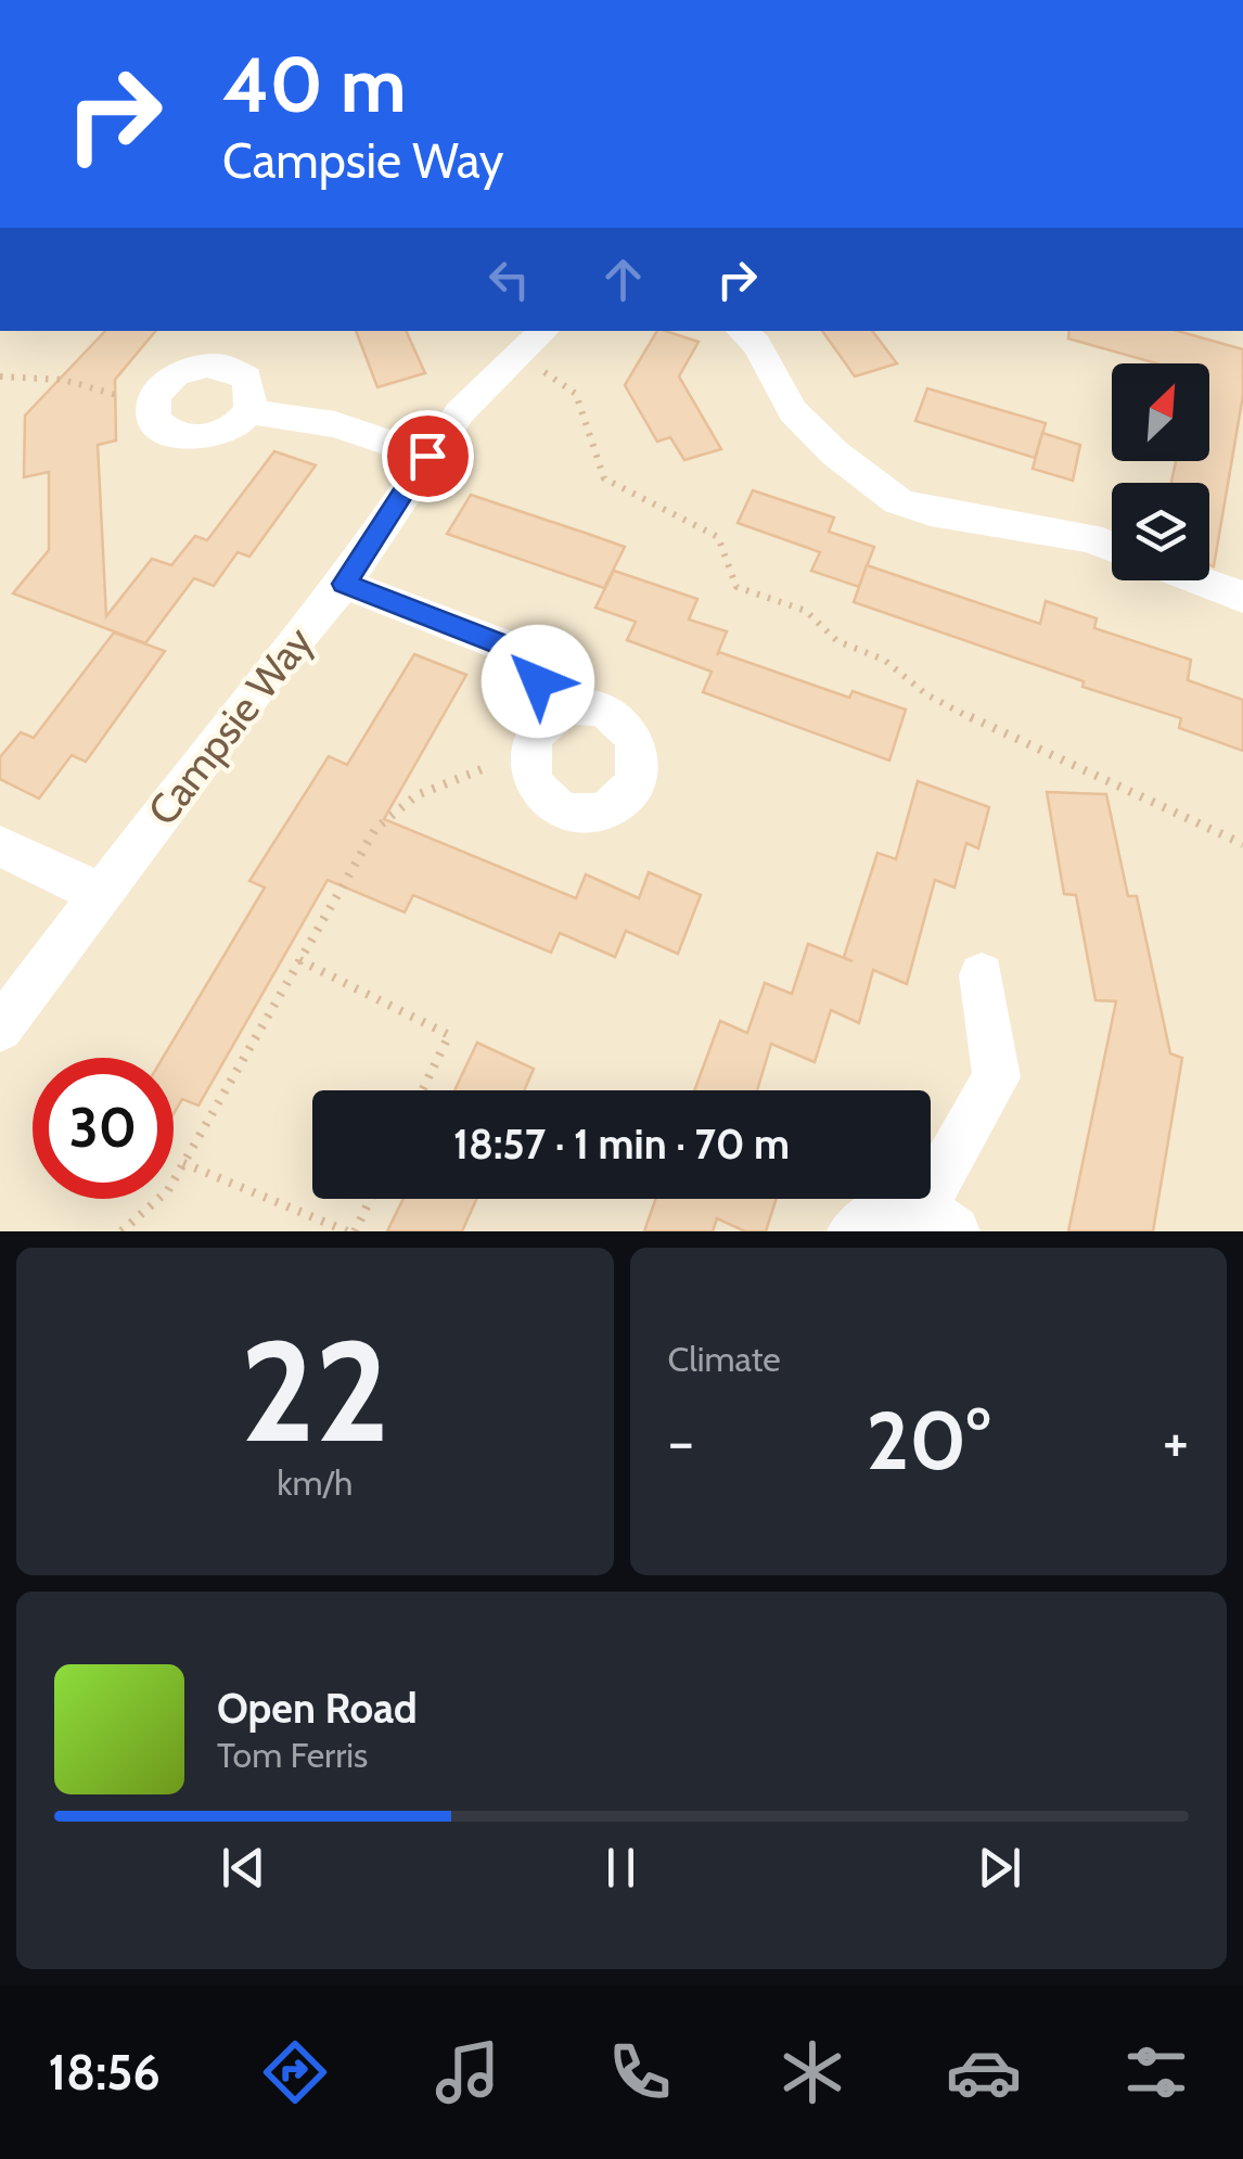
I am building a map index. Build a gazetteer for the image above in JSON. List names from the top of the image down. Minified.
{"streets":{"street":["Campsie Way"]},"north":"top right","page":{"turn":["40 m","Campsie Way"],"limit":"30","trip":"18:57 · 1 min · 70 m","tile":[["22","km/h"],"Climate"],"heat":["−","20°","+"],"song":["Open Road","Tom Ferris"],"tabs":"18:56"}}
